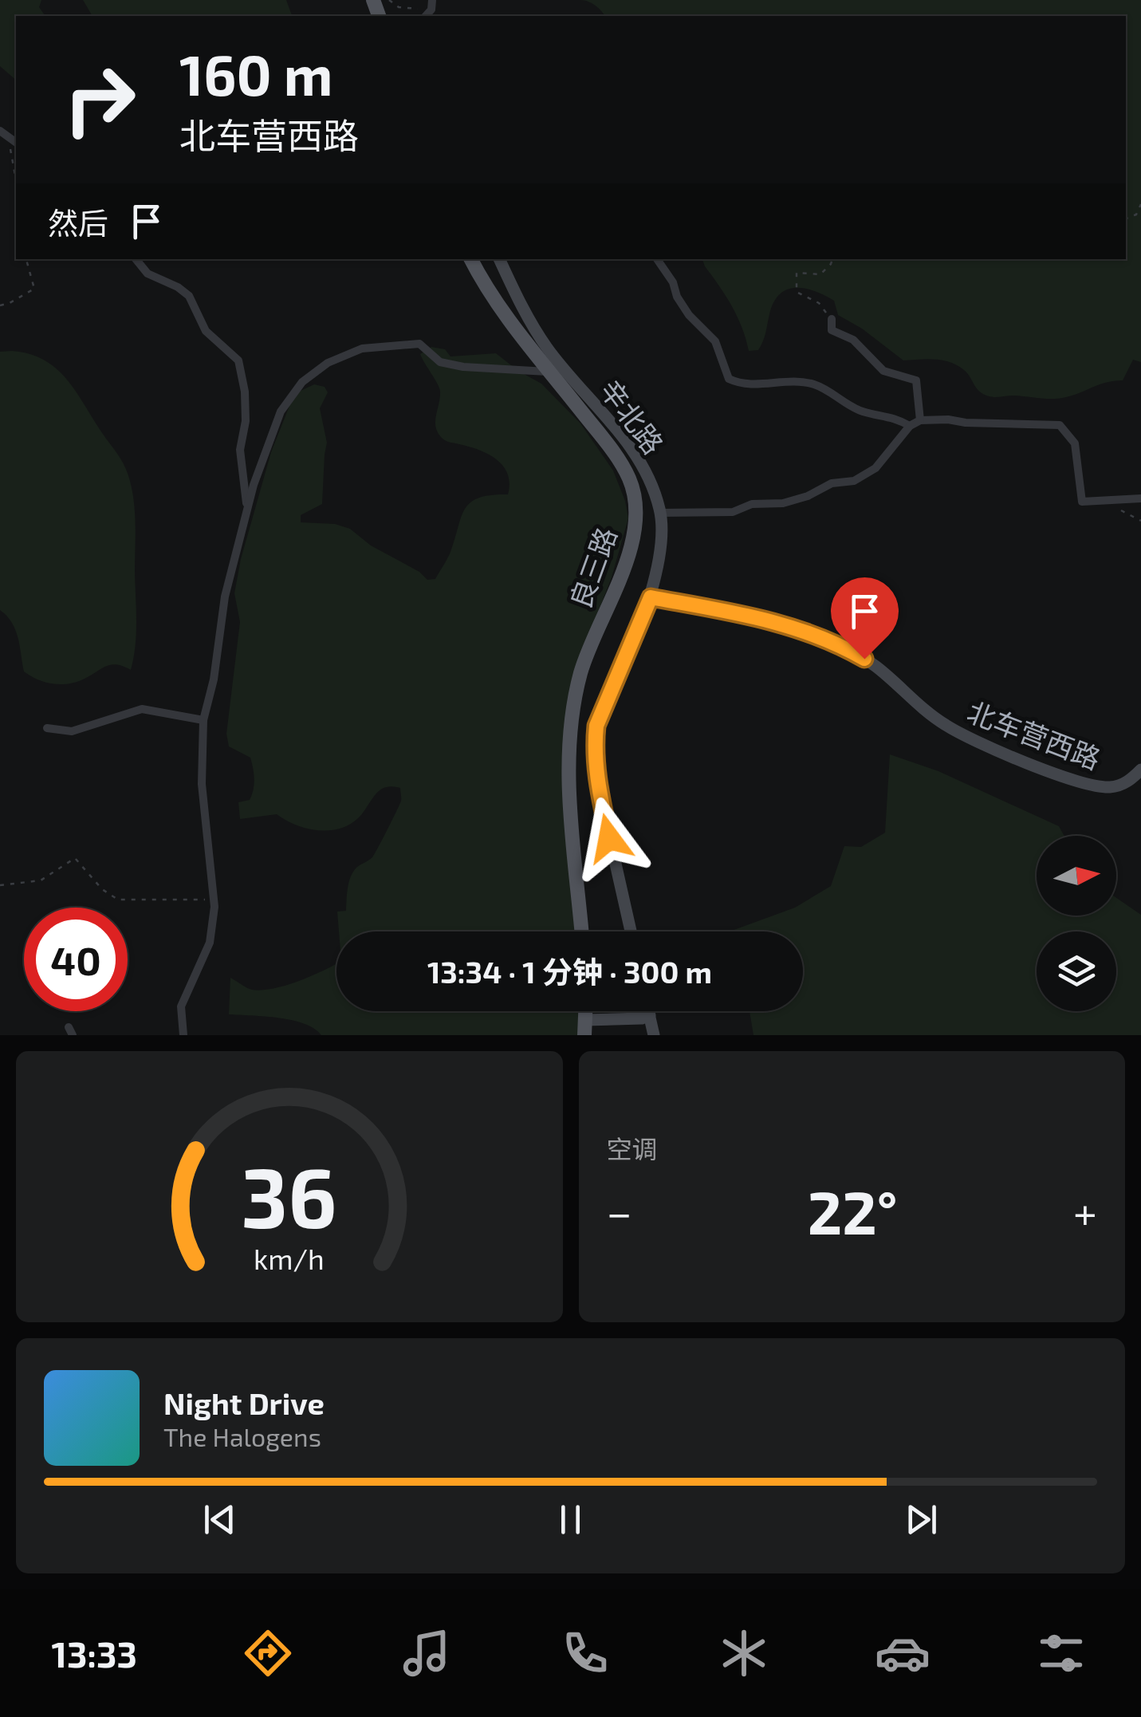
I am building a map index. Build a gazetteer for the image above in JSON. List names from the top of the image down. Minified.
{"streets":{"main road":["良三路"],"street":["辛北路","北车营西路"]},"crossings":[["辛北路","北车营西路"]],"north":"right","page":{"turn":["160 m","北车营西路"],"then":"然后","limit":"40","trip":"13:34 · 1 分钟 · 300 m","tile":"空调","heat":["−","22°","+"],"song":["Night Drive","The Halogens"],"tabs":"13:33","gauge":["36","km/h"]}}
